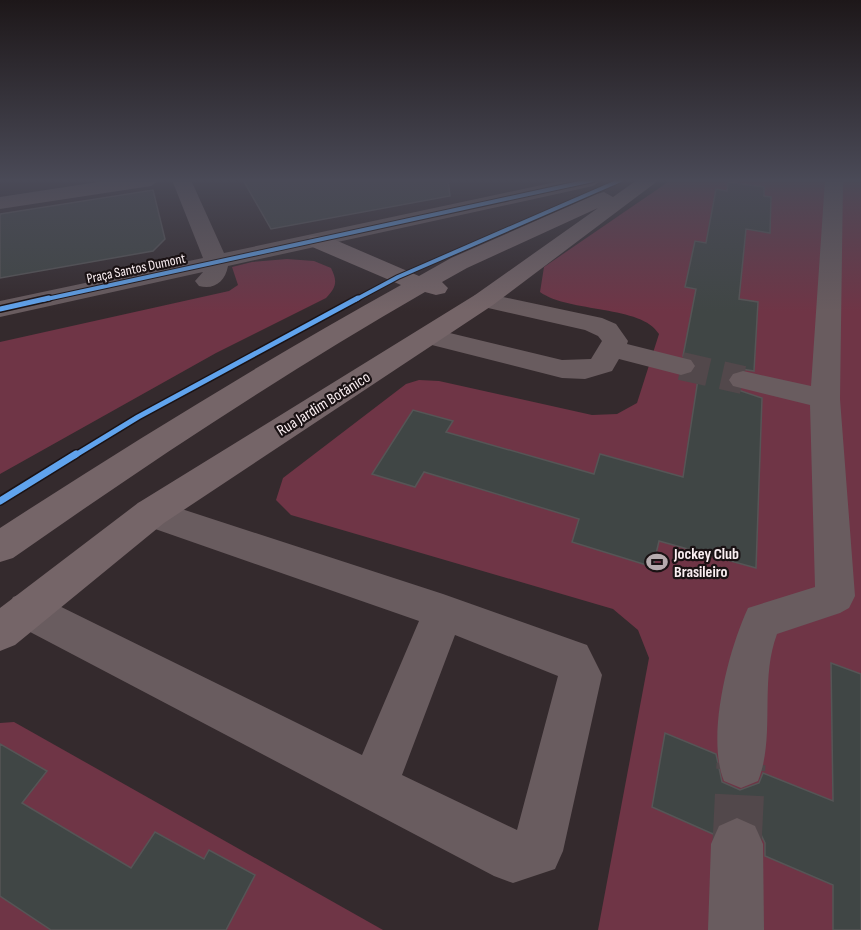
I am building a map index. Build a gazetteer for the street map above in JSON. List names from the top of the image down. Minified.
{"streets":{"main road":["Rua Jardim Botânico"],"street":["Praça Santos Dumont"]},"places":{"sports":["Jockey Club Brasileiro"]}}
